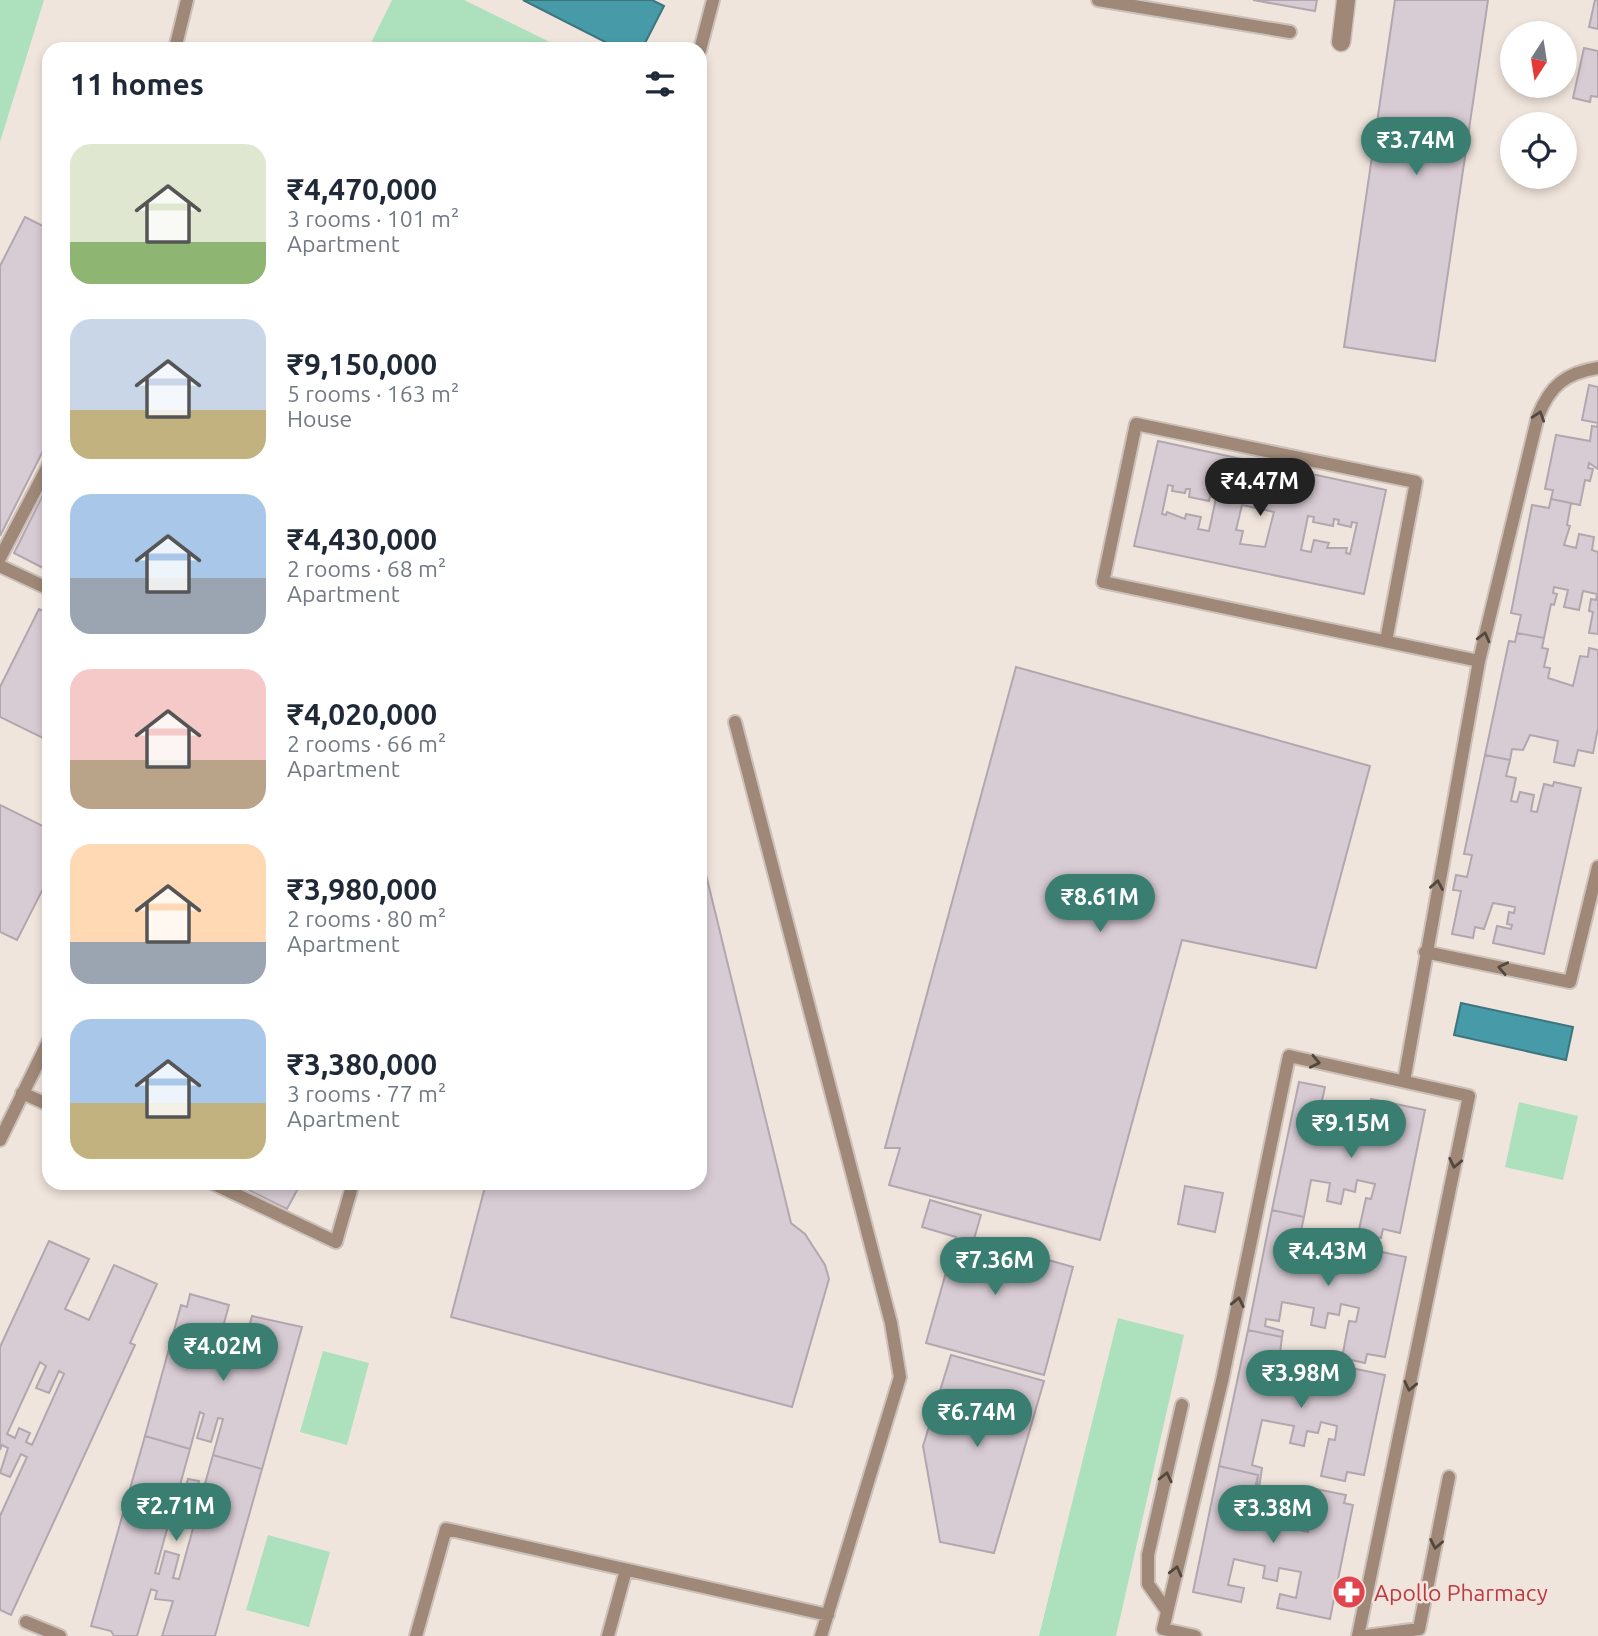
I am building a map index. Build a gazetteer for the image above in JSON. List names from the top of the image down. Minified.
{"places":{"pharmacy":["Apollo Pharmacy"]},"north":"bottom","page":{"heading":"11 homes","price":["₹3.74M","₹4.47M","₹8.61M","₹9.15M","₹4.43M","₹7.36M","₹4.02M","₹3.98M","₹6.74M","₹2.71M","₹3.38M"],"list":[{"name":"₹4,470,000","note":"3 rooms · 101 m² · Apartment"},{"name":"₹9,150,000","note":"5 rooms · 163 m² · House"},{"name":"₹4,430,000","note":"2 rooms · 68 m² · Apartment"},{"name":"₹4,020,000","note":"2 rooms · 66 m² · Apartment"},{"name":"₹3,980,000","note":"2 rooms · 80 m² · Apartment"},{"name":"₹3,380,000","note":"3 rooms · 77 m² · Apartment"}]}}
